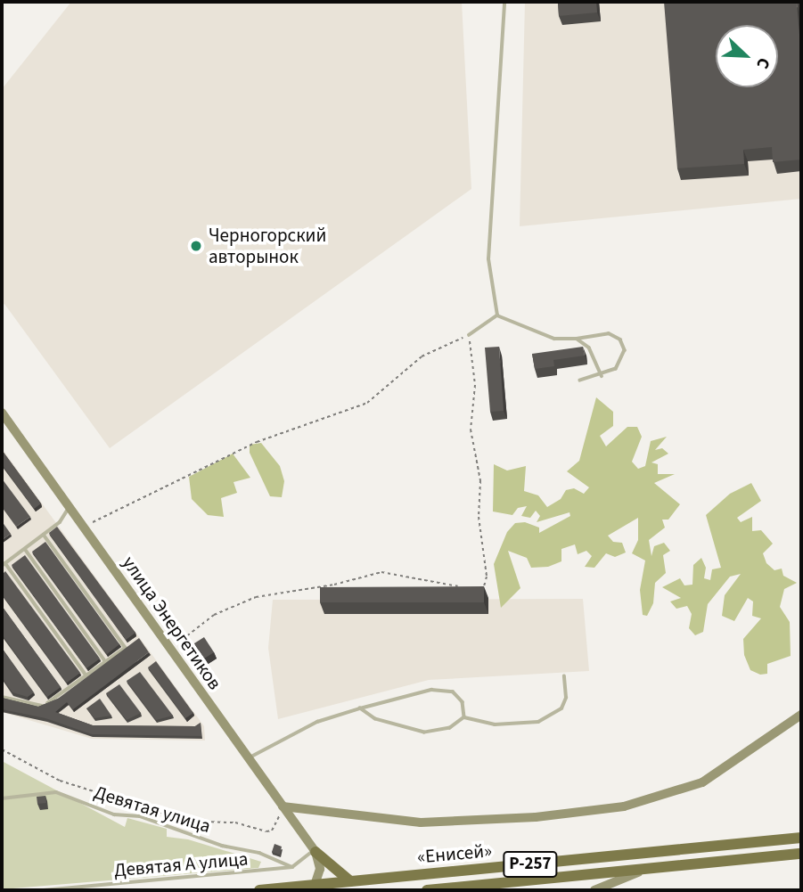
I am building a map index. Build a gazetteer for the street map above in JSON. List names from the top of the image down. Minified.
{"streets":{"highway":["«Енисей»","Р-257"],"main road":["улица Энергетиков"],"lane":["Девятая улица","Девятая А улица"]},"crossings":[["Девятая улица","Девятая А улица"]],"places":["Черногорский авторынок"],"north":"bottom right"}
